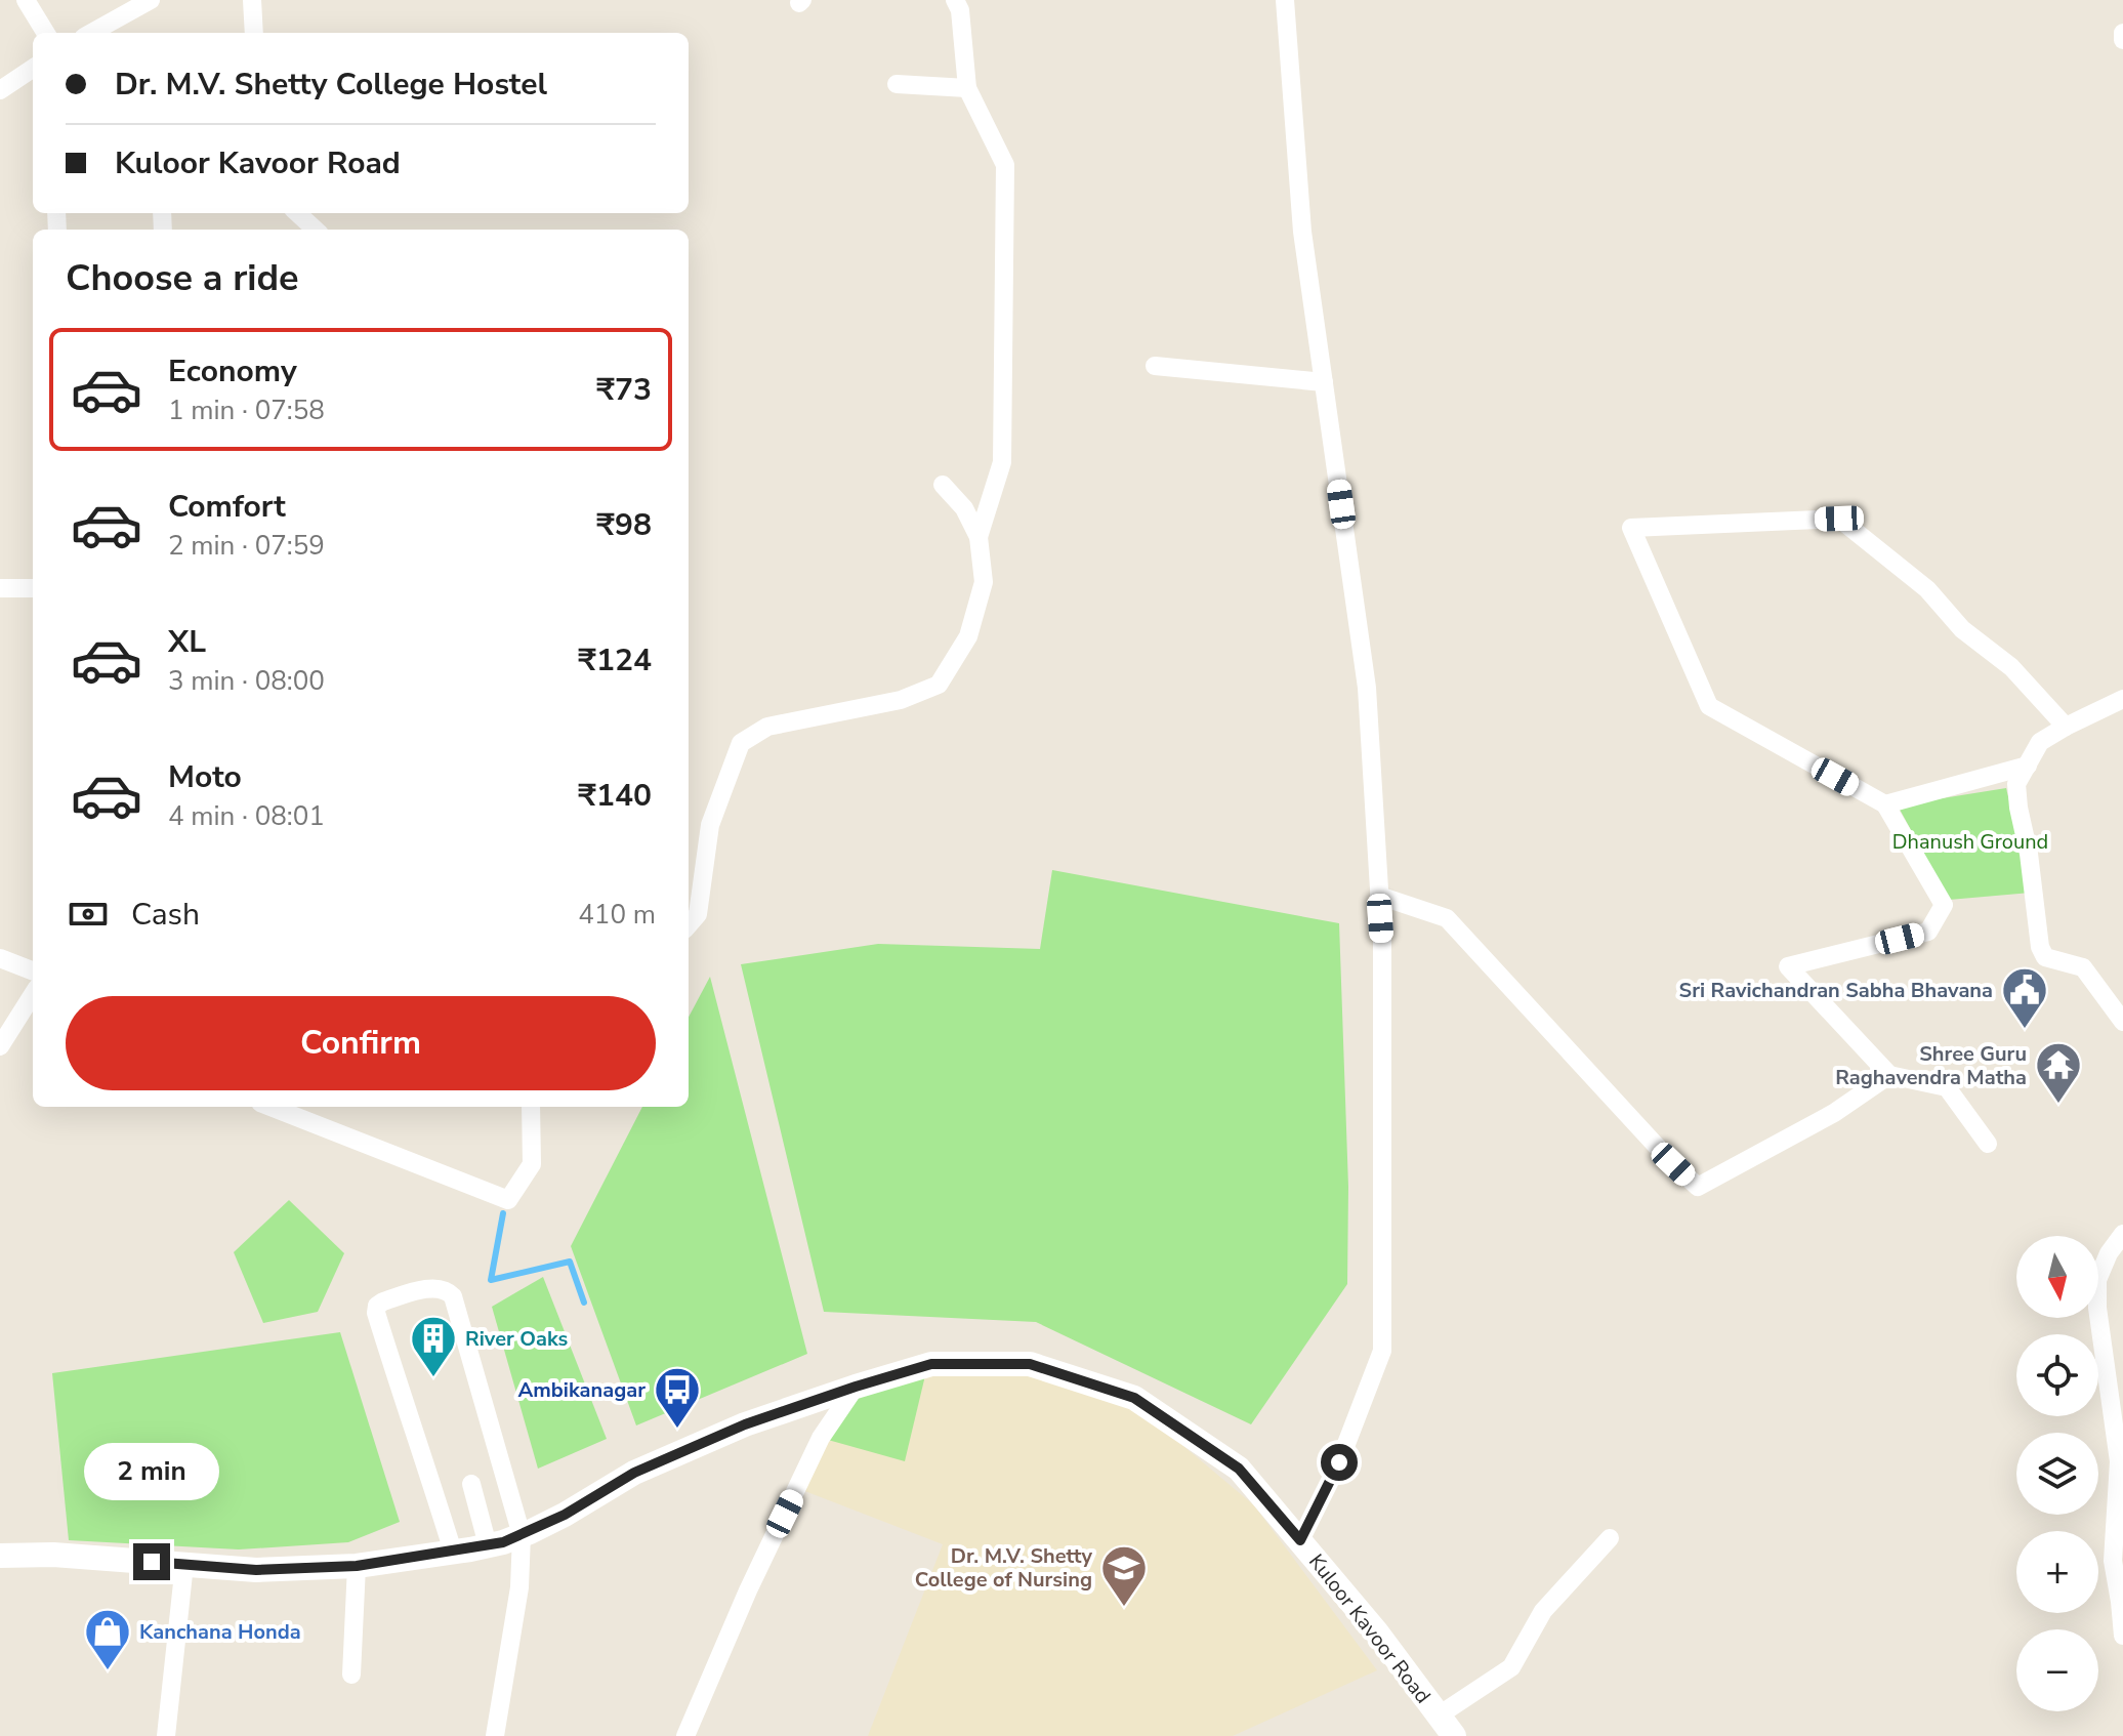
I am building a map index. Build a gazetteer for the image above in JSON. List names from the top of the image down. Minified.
{"streets":{"main road":["Kuloor Kavoor Road"]},"parks":["Dhanush Ground"],"places":{"public building":["Sri Ravichandran Sabha Bhavana"],"temple":["Shree Guru Raghavendra Matha"],"building":["River Oaks"],"bus stop":["Ambikanagar"],"school or university":["Dr. M.V. Shetty College of Nursing"],"shop":["Kanchana Honda"]},"north":"bottom","page":{"banner":["Dr. M.V. Shetty College Hostel","Kuloor Kavoor Road"],"heading":"Choose a ride","list":[{"name":"Economy","note":"1 min · 07:58","value":"₹73"},{"name":"Comfort","note":"2 min · 07:59","value":"₹98"},{"name":"XL","note":"3 min · 08:00","value":"₹124"},{"name":"Moto","note":"4 min · 08:01","value":"₹140"}],"pay":["Cash","410 m"],"buttons":"Confirm","map_buttons":["+","−"],"bubble":"2 min"}}
